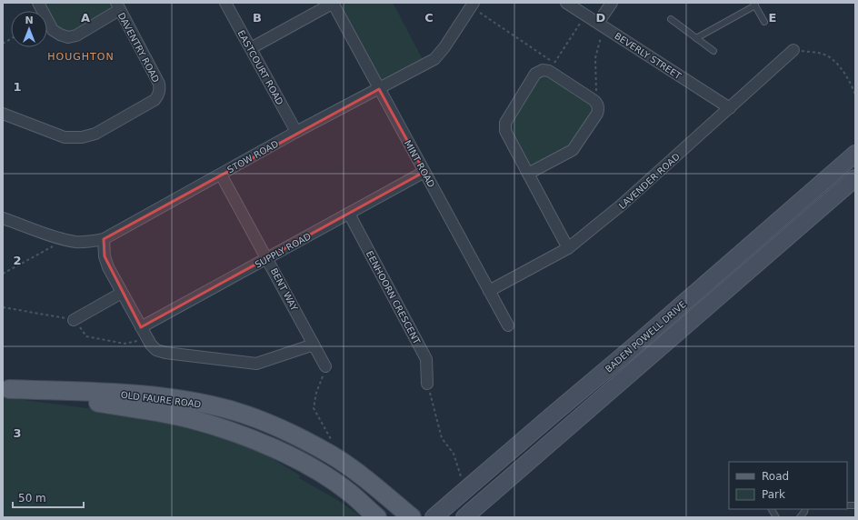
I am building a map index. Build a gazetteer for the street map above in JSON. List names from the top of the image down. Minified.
{"streets":{"main road":["BADEN POWELL DRIVE","OLD FAURE ROAD"],"street":["DAVENTRY ROAD","BEVERLY STREET","EASTCOURT ROAD","STOW ROAD","MINT ROAD","LAVENDER ROAD","SUPPLY ROAD","BENT WAY","EENHOORN CRESCENT"]},"crossings":[["BEVERLY STREET","LAVENDER ROAD"],["EASTCOURT ROAD","STOW ROAD"],["STOW ROAD","MINT ROAD"],["STOW ROAD","BENT WAY"],["MINT ROAD","LAVENDER ROAD"],["MINT ROAD","SUPPLY ROAD"],["SUPPLY ROAD","BENT WAY"],["SUPPLY ROAD","EENHOORN CRESCENT"]],"districts":["HOUGHTON"],"legend":["Road","Park"],"scale_bar":"50 m","north":"top","grid":{"columns":["A","B","C","D","E"],"rows":["1","2","3"]}}
